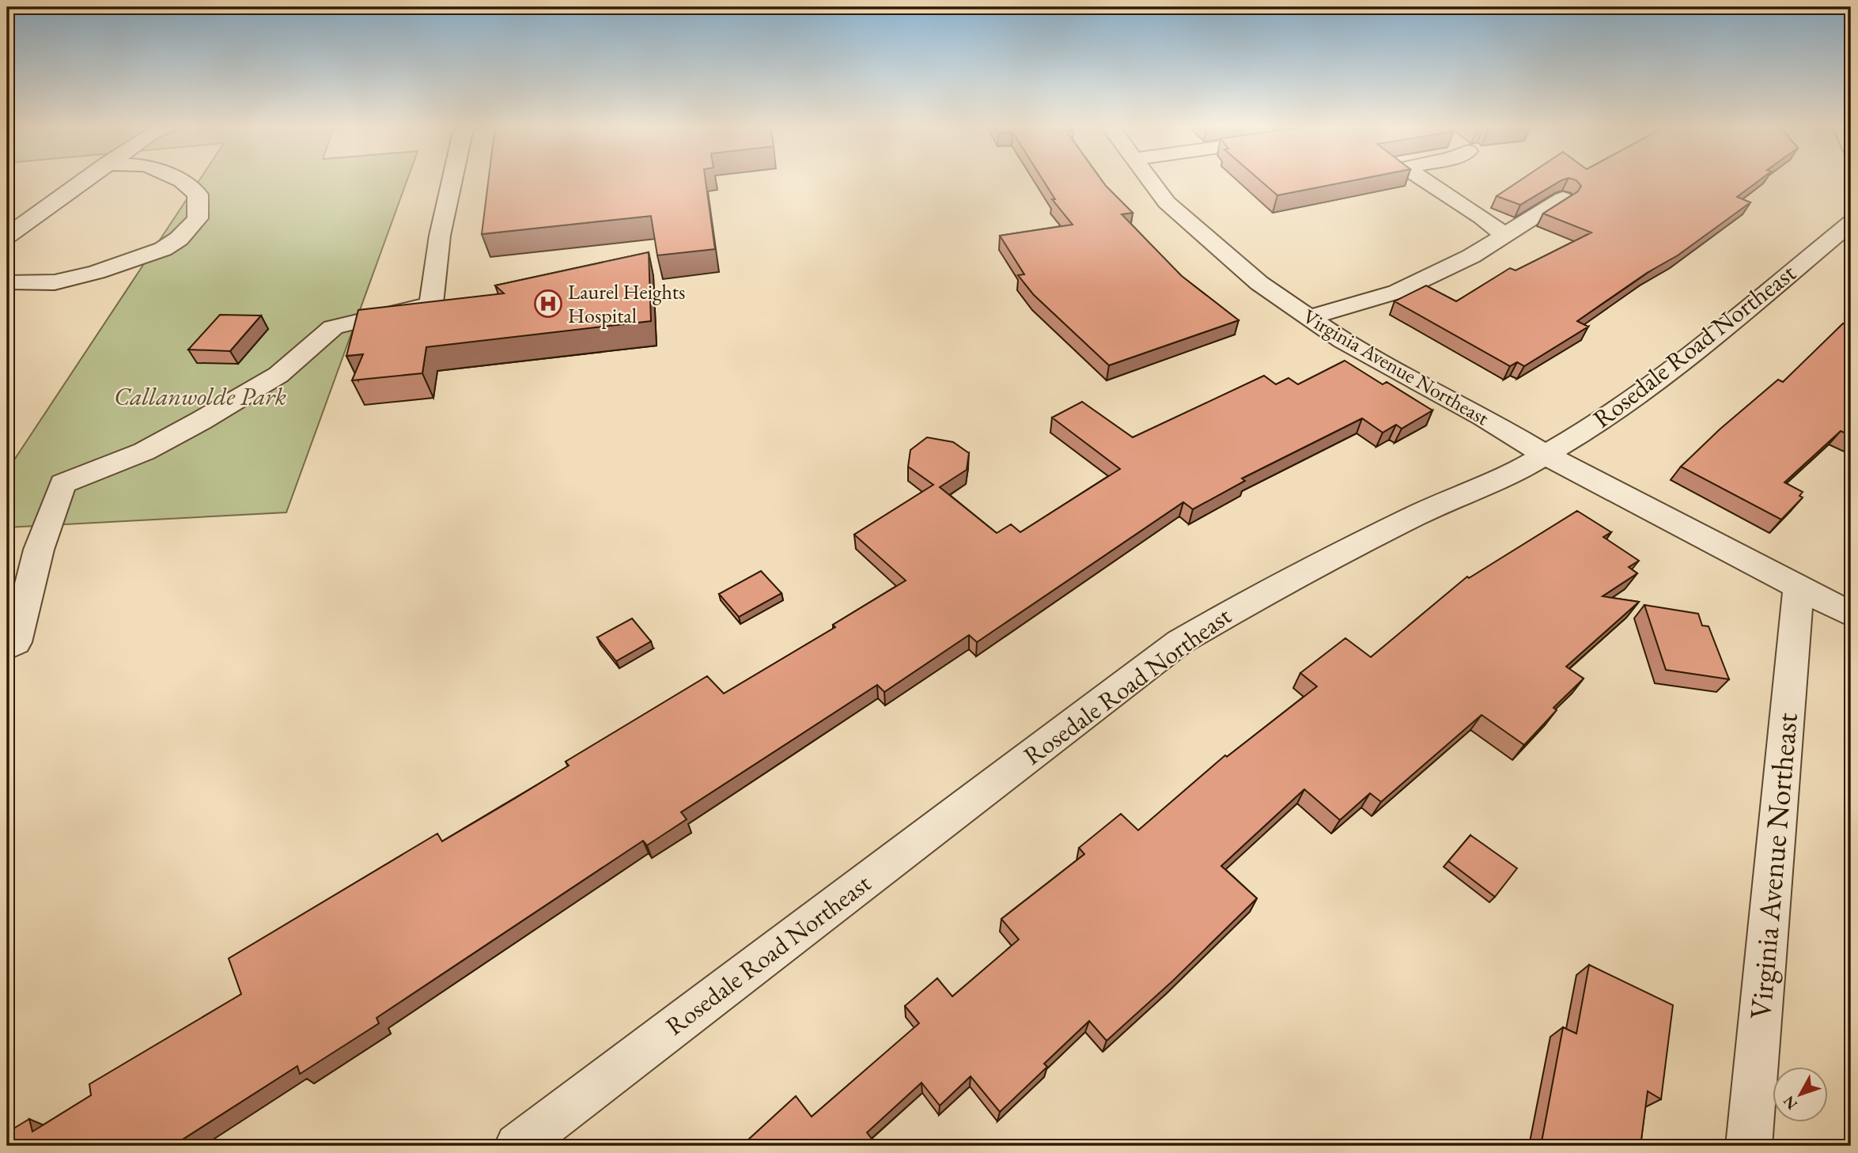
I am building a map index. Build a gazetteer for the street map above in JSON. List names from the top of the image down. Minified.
{"streets":{"street":["Rosedale Road Northeast","Virginia Avenue Northeast"]},"crossings":[["Rosedale Road Northeast","Virginia Avenue Northeast"]],"parks":["Callanwolde Park"],"places":{"hospital":["Laurel Heights Hospital"]},"north":"bottom left"}
